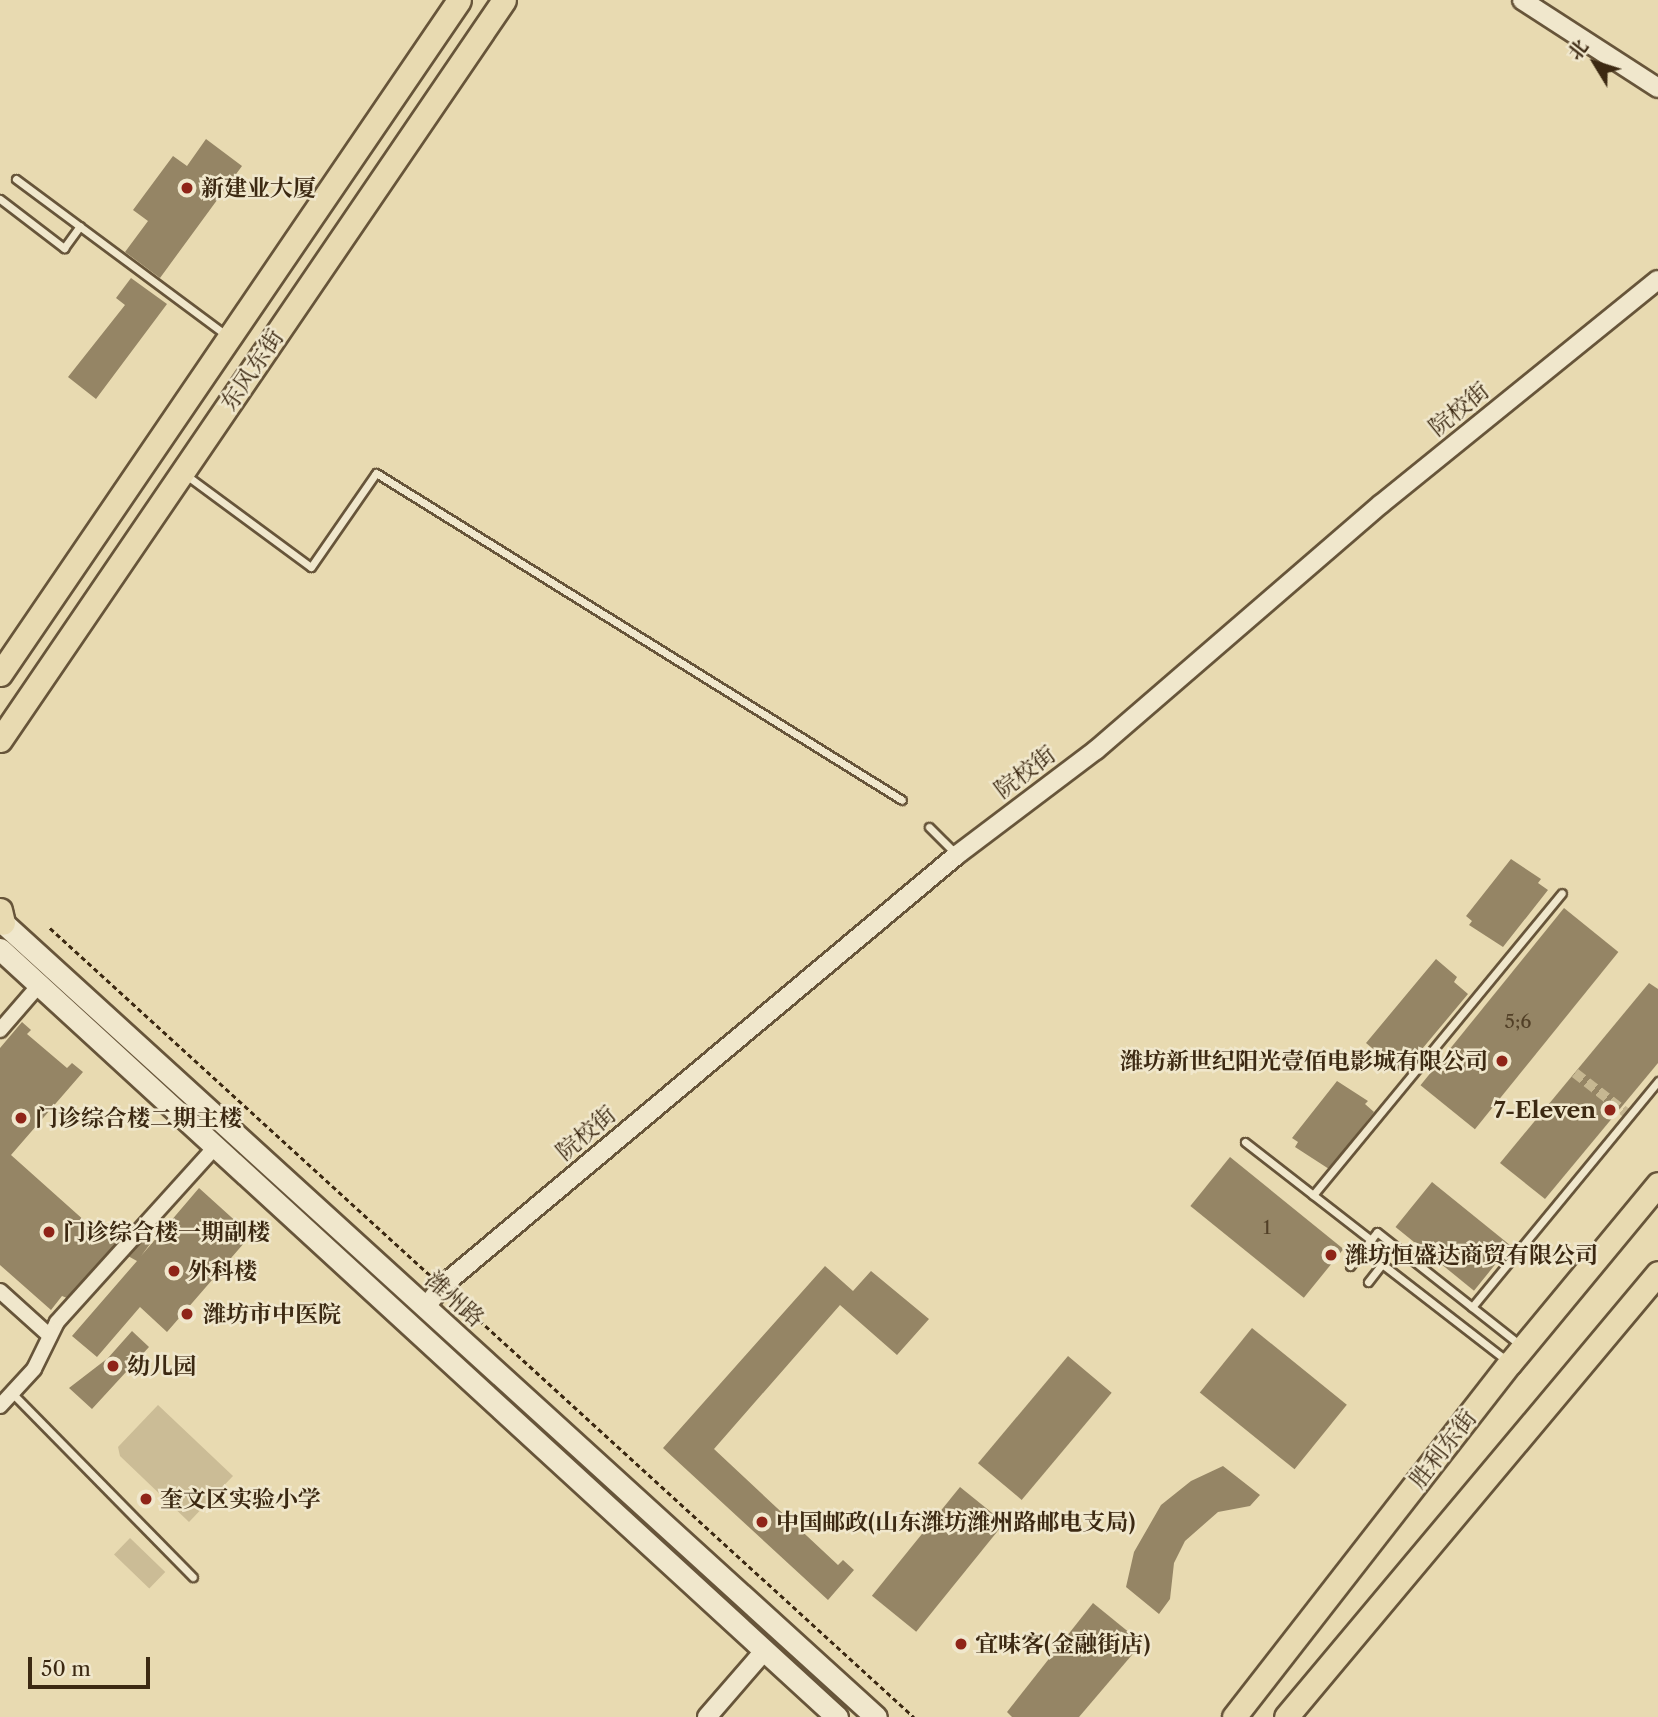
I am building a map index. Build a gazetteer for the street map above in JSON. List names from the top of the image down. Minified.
{"streets":{"main road":["东风东街","潍州路","胜利东街"],"street":["院校街"]},"crossings":[["院校街","潍州路"]],"places":["新建业大厦","潍坊新世纪阳光壹佰电影城有限公司","7-Eleven","门诊综合楼二期主楼","门诊综合楼一期副楼","潍坊恒盛达商贸有限公司","外科楼","潍坊市中医院","幼儿园","奎文区实验小学","中国邮政(山东潍坊潍州路邮电支局)","宜味客(金融街店)"],"house_numbers":["5;6","1"],"scale_bar":"50 m","north":"top left"}
